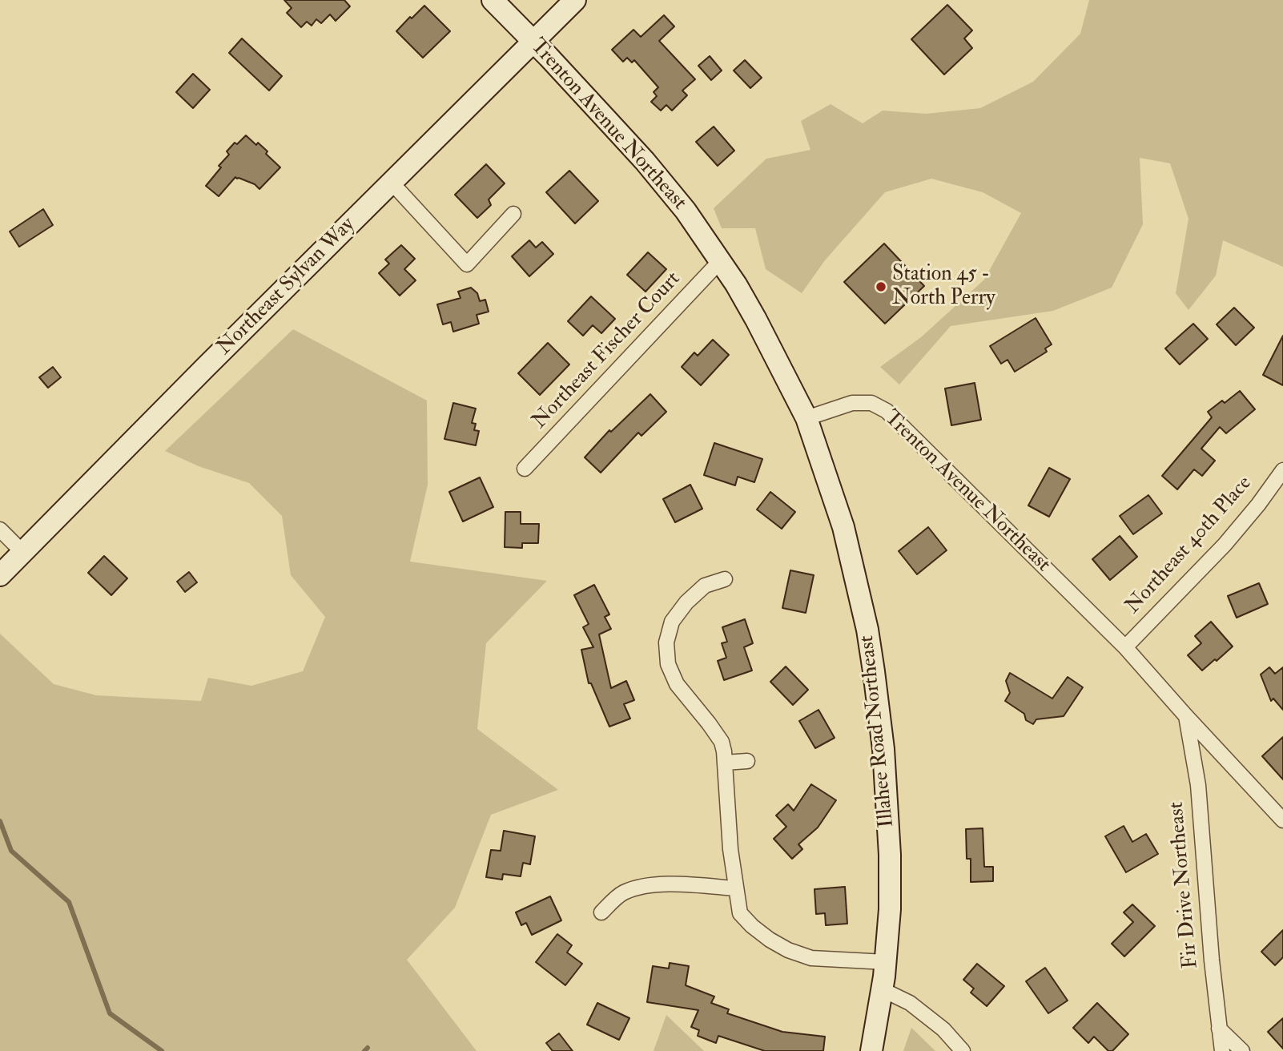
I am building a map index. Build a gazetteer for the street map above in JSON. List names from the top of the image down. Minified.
{"streets":{"main road":["Trenton Avenue Northeast","Northeast Sylvan Way","Illahee Road Northeast"],"street":["Northeast Fischer Court","Northeast 40th Place","Fir Drive Northeast"]},"crossings":[["Trenton Avenue Northeast","Northeast Sylvan Way"],["Trenton Avenue Northeast","Northeast Fischer Court"],["Trenton Avenue Northeast","Northeast 40th Place"],["Trenton Avenue Northeast","Illahee Road Northeast"],["Trenton Avenue Northeast","Fir Drive Northeast"]],"places":["Station 45 - North Perry"]}
